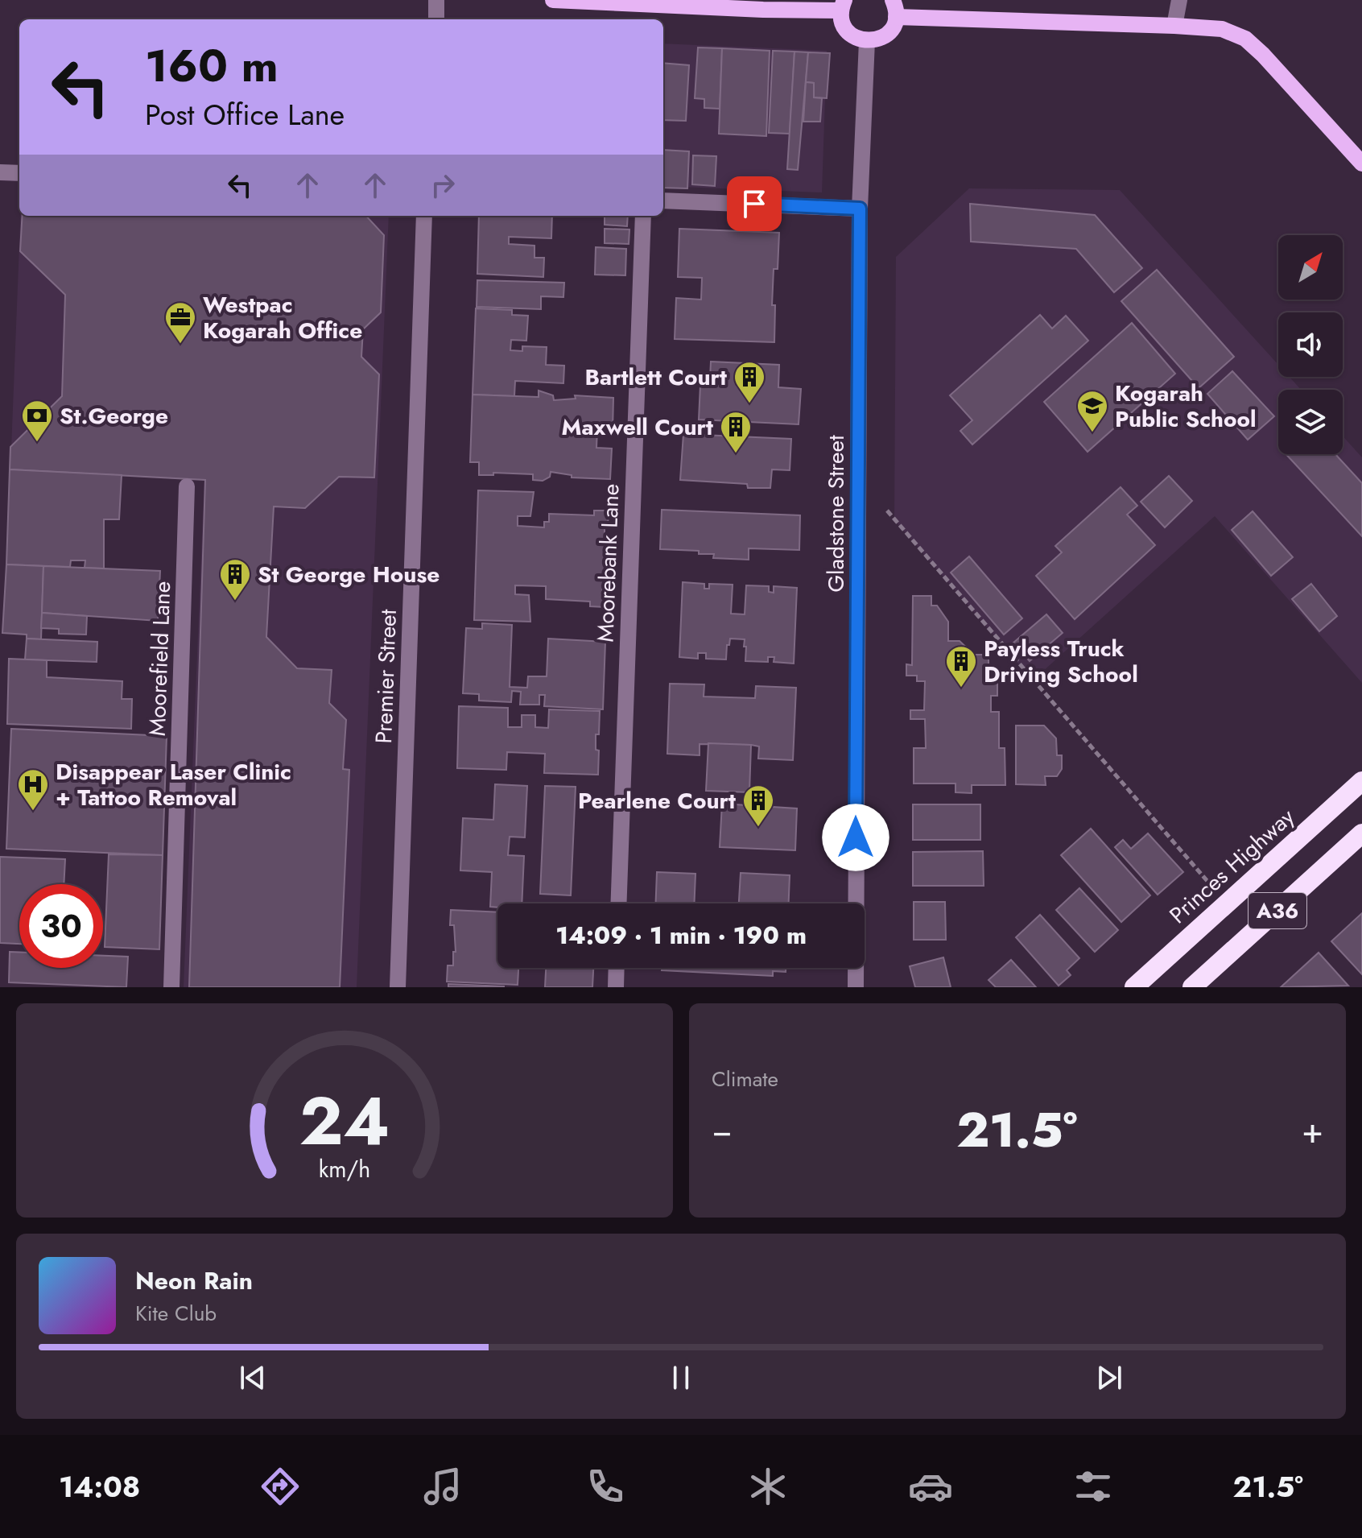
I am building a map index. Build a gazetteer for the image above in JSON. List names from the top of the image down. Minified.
{"streets":{"highway":["Princes Highway","A36"],"street":["Gladstone Street","Moorebank Lane","Moorefield Lane","Premier Street"]},"places":{"office":["Westpac Kogarah Office"],"building":["Bartlett Court","Maxwell Court","St George House","Payless Truck Driving School","Pearlene Court"],"school or university":["Kogarah Public School"],"bank":["St.George"],"hospital":["Disappear Laser Clinic + Tattoo Removal"]},"north":"top right","page":{"turn":["160 m","Post Office Lane"],"limit":"30","trip":"14:09 · 1 min · 190 m","tile":"Climate","heat":["−","21.5°","+"],"song":["Neon Rain","Kite Club"],"tabs":["14:08","21.5°"],"gauge":["24","km/h"]}}
